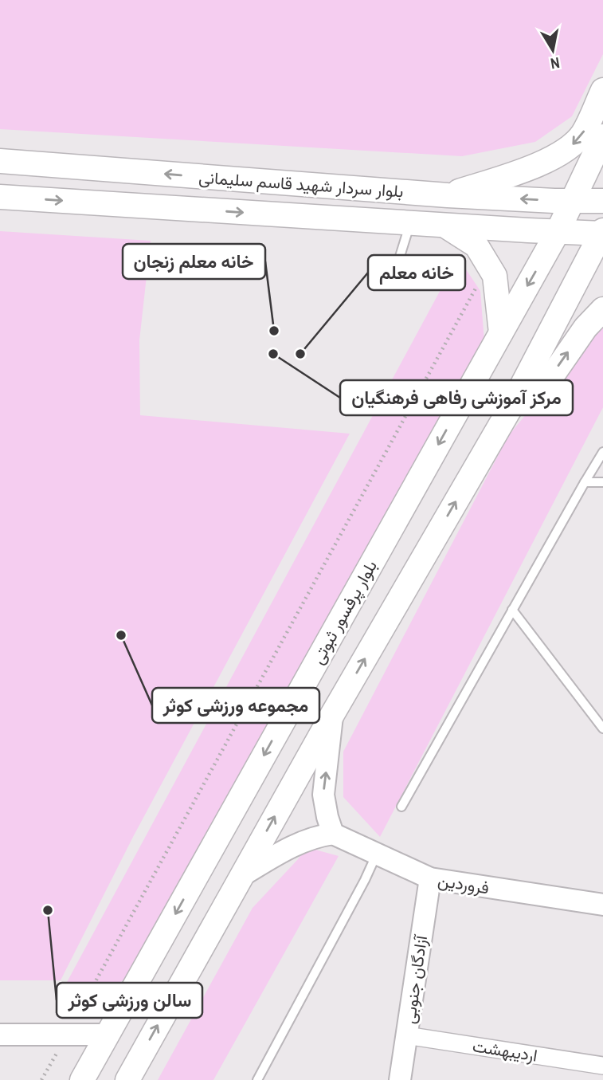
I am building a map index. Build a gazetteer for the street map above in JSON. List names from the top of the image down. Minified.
{"streets":{"main road":["بلوار سردار شهید قاسم سلیمانی","بلوار پرفسور ثبوتی"],"street":["فروردین","آزادگان جنوبی","اردیبهشت"]},"crossings":[["بلوار سردار شهید قاسم سلیمانی","بلوار پرفسور ثبوتی"],["فروردین","آزادگان جنوبی"],["آزادگان جنوبی","اردیبهشت"]],"places":["خانه معلم زنجان","مرکز آموزشی رفاهی فرهنگیان","خانه معلم","مجموعه ورزشی کوثر","سالن ورزشی کوثر"],"north":"bottom"}
